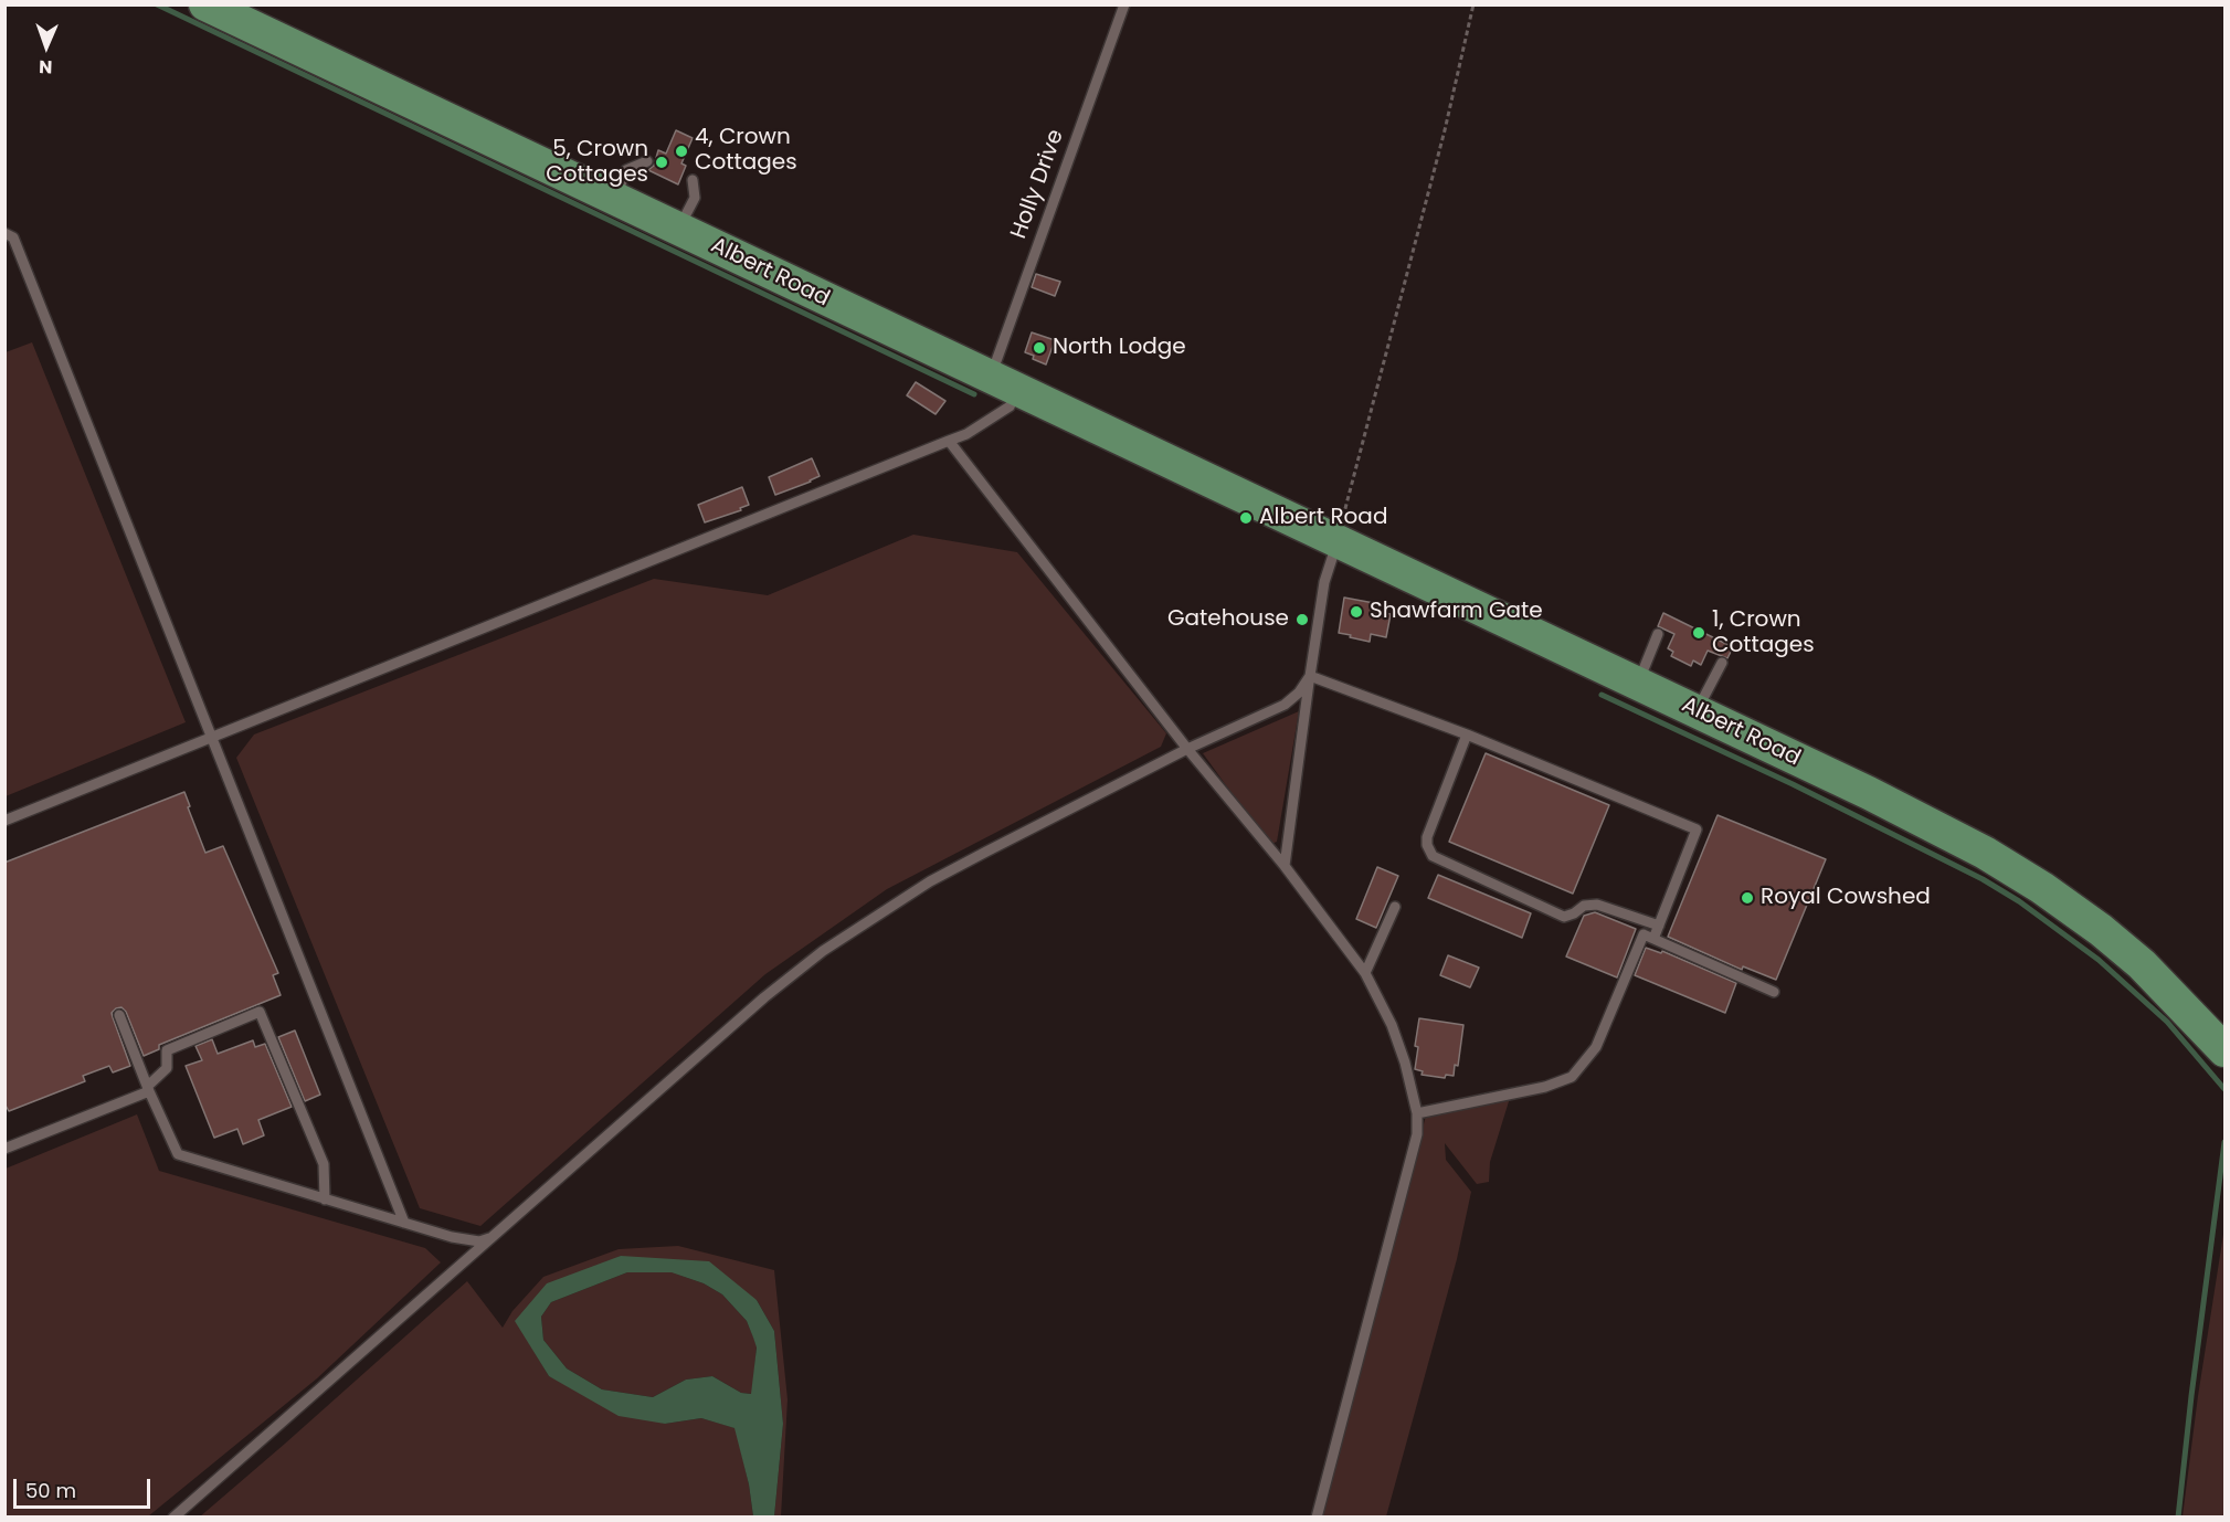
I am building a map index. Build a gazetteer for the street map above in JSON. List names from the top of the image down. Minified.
{"streets":{"main road":["Albert Road"],"lane":["Holly Drive"]},"crossings":[["Holly Drive","Albert Road"]],"places":["4, Crown Cottages","5, Crown Cottages","North Lodge","Albert Road","Shawfarm Gate","Gatehouse","1, Crown Cottages","Royal Cowshed"],"scale_bar":"50 m","north":"bottom"}
